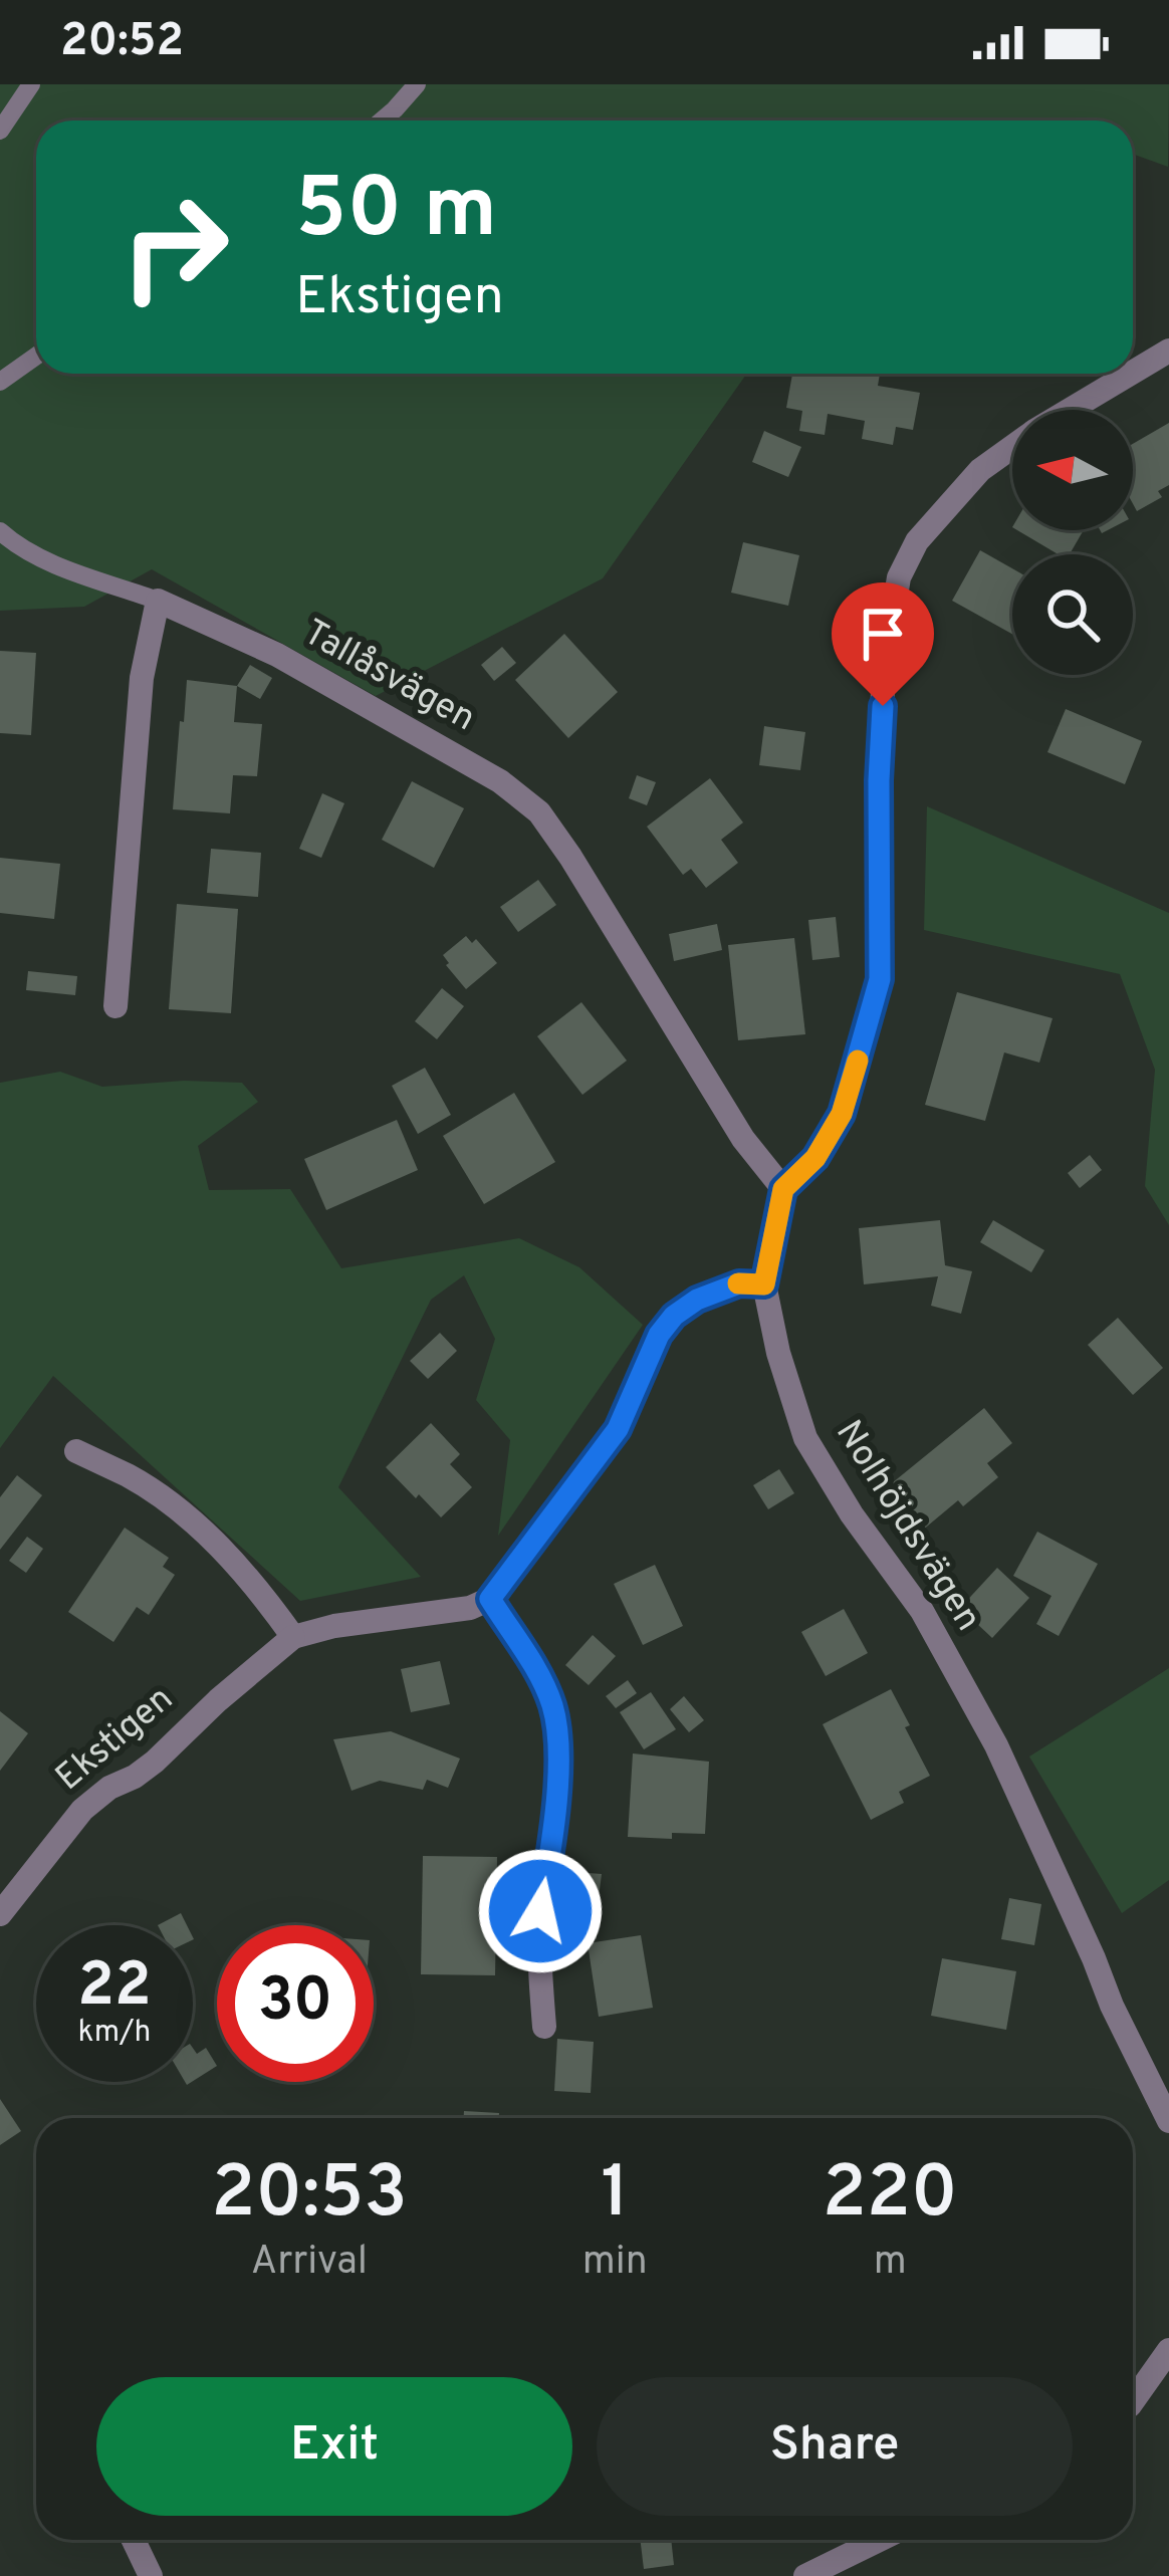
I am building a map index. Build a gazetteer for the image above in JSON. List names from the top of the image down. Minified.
{"streets":{"street":["Tallåsvägen","Nolhöjdsvägen","Ekstigen"]},"crossings":[["Tallåsvägen","Nolhöjdsvägen"]],"north":"left","page":{"status":"20:52","turn":["50 m","Ekstigen"],"speed":"22 km/h","limit":"30","eta":["20:53","Arrival","1","min","220","m"],"buttons":["Exit","Share"]}}
